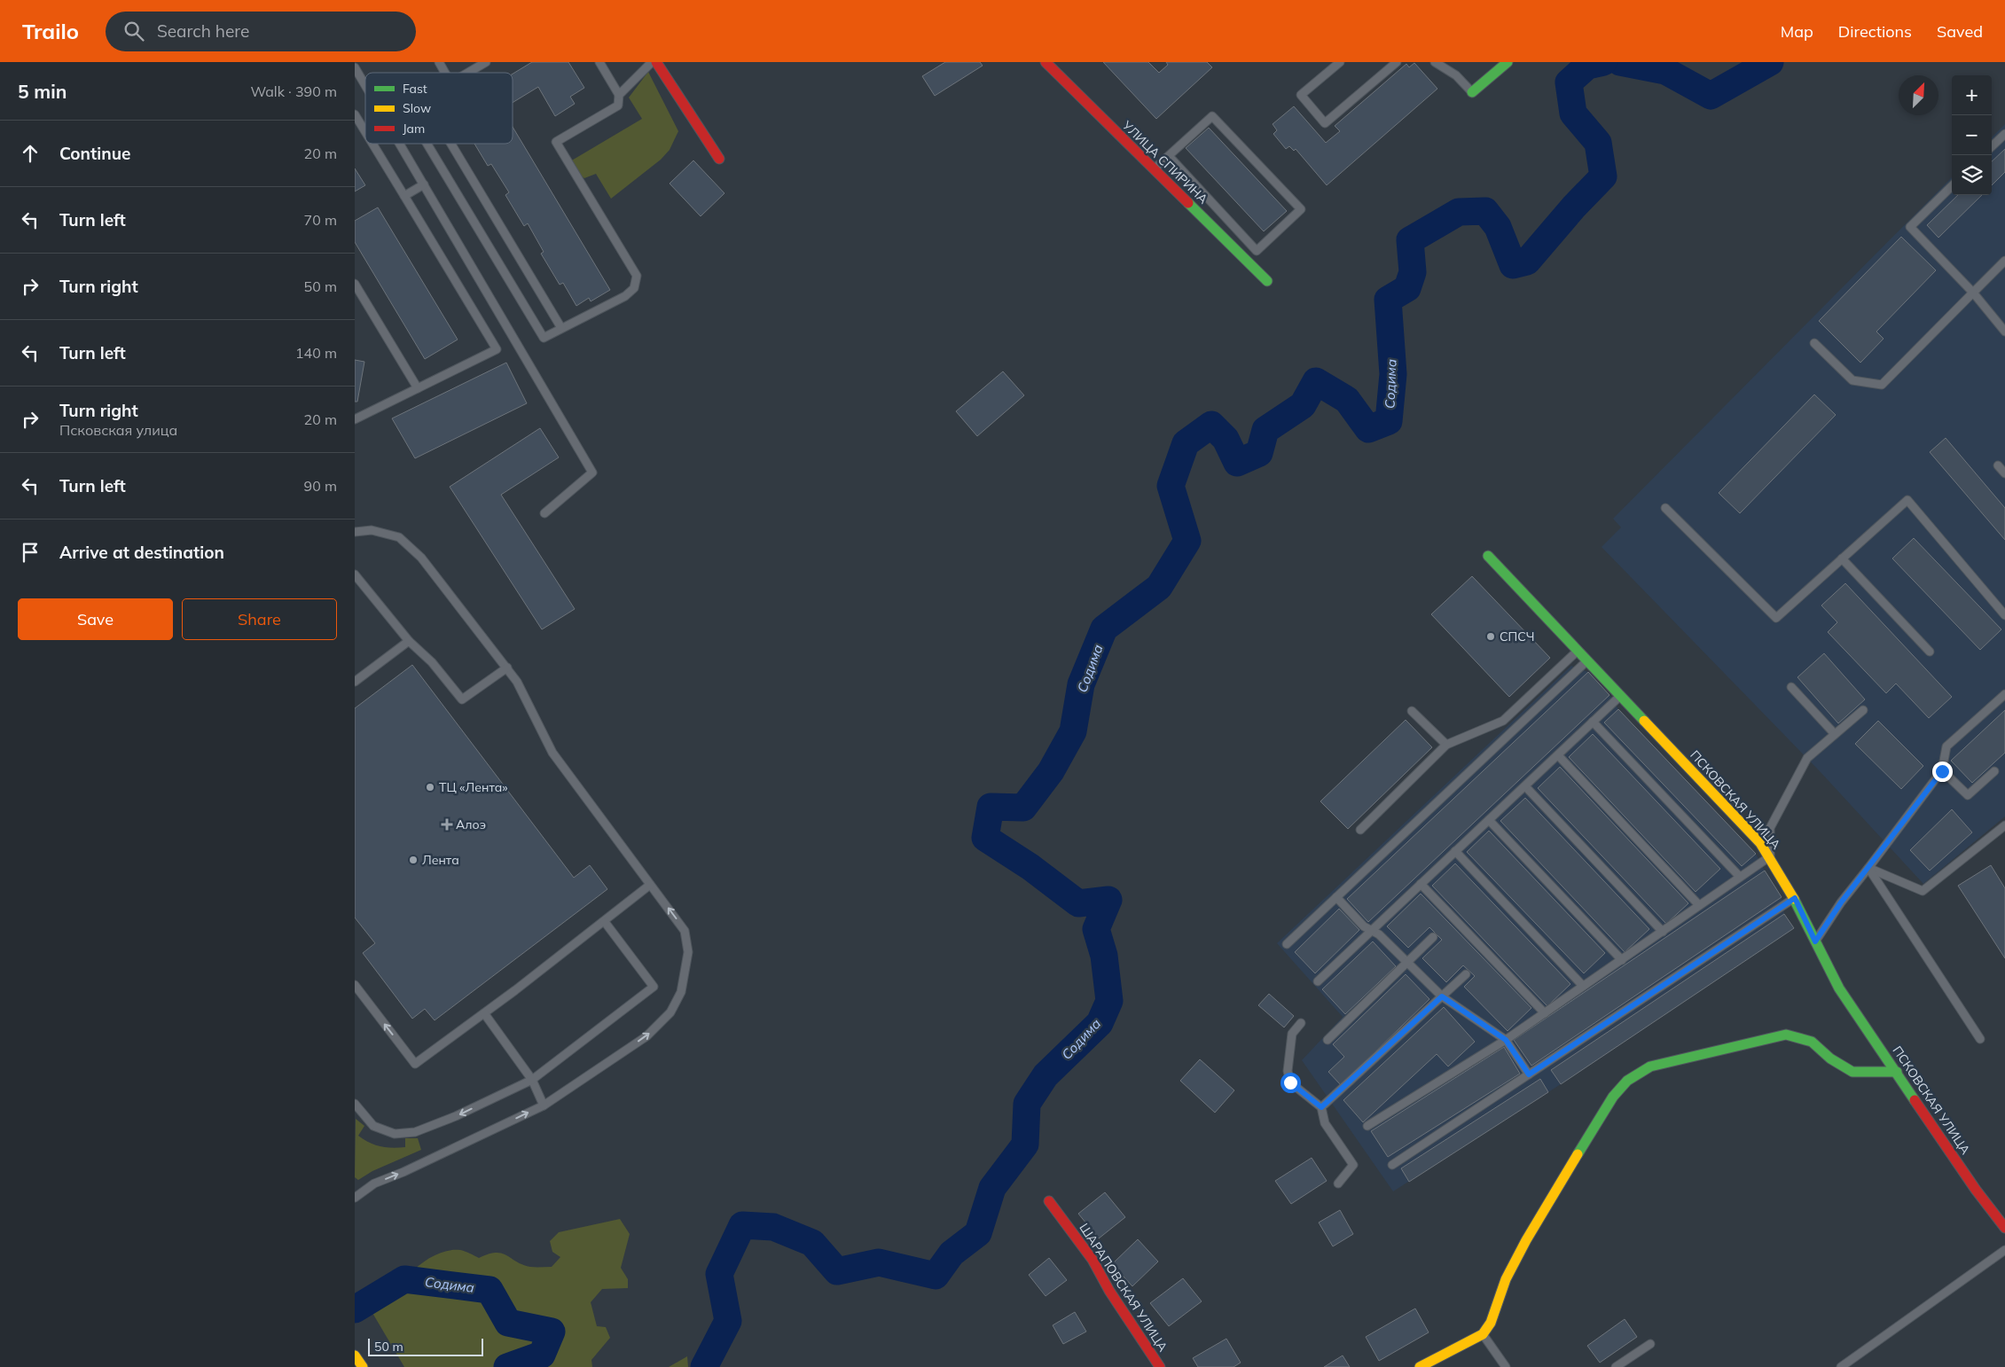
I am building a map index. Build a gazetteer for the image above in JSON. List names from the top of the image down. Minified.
{"streets":{"street":["УЛИЦА СПИРИНА","ПСКОВСКАЯ УЛИЦА","ШАРАПОВСКАЯ УЛИЦА"]},"water":["Содима"],"places":{"other":["СПСЧ","ТЦ «Лента»","Лента"],"health":["Алоэ"]},"legend":["Fast","Slow","Jam"],"scale_bar":"50 m","north":"top right","page":{"header":"Trailo","search":"Search here","nav":["Map","Directions","Saved"],"heading":["5 min","Walk · 390 m"],"map_buttons":["+","−"],"list":[["Continue","20 m"],["Turn left","70 m"],["Turn right","50 m"],["Turn left","140 m"],["Turn right","Псковская улица","20 m"],["Turn left","90 m"],"Arrive at destination"],"buttons":["Save","Share"],"scale":"50 m"}}
